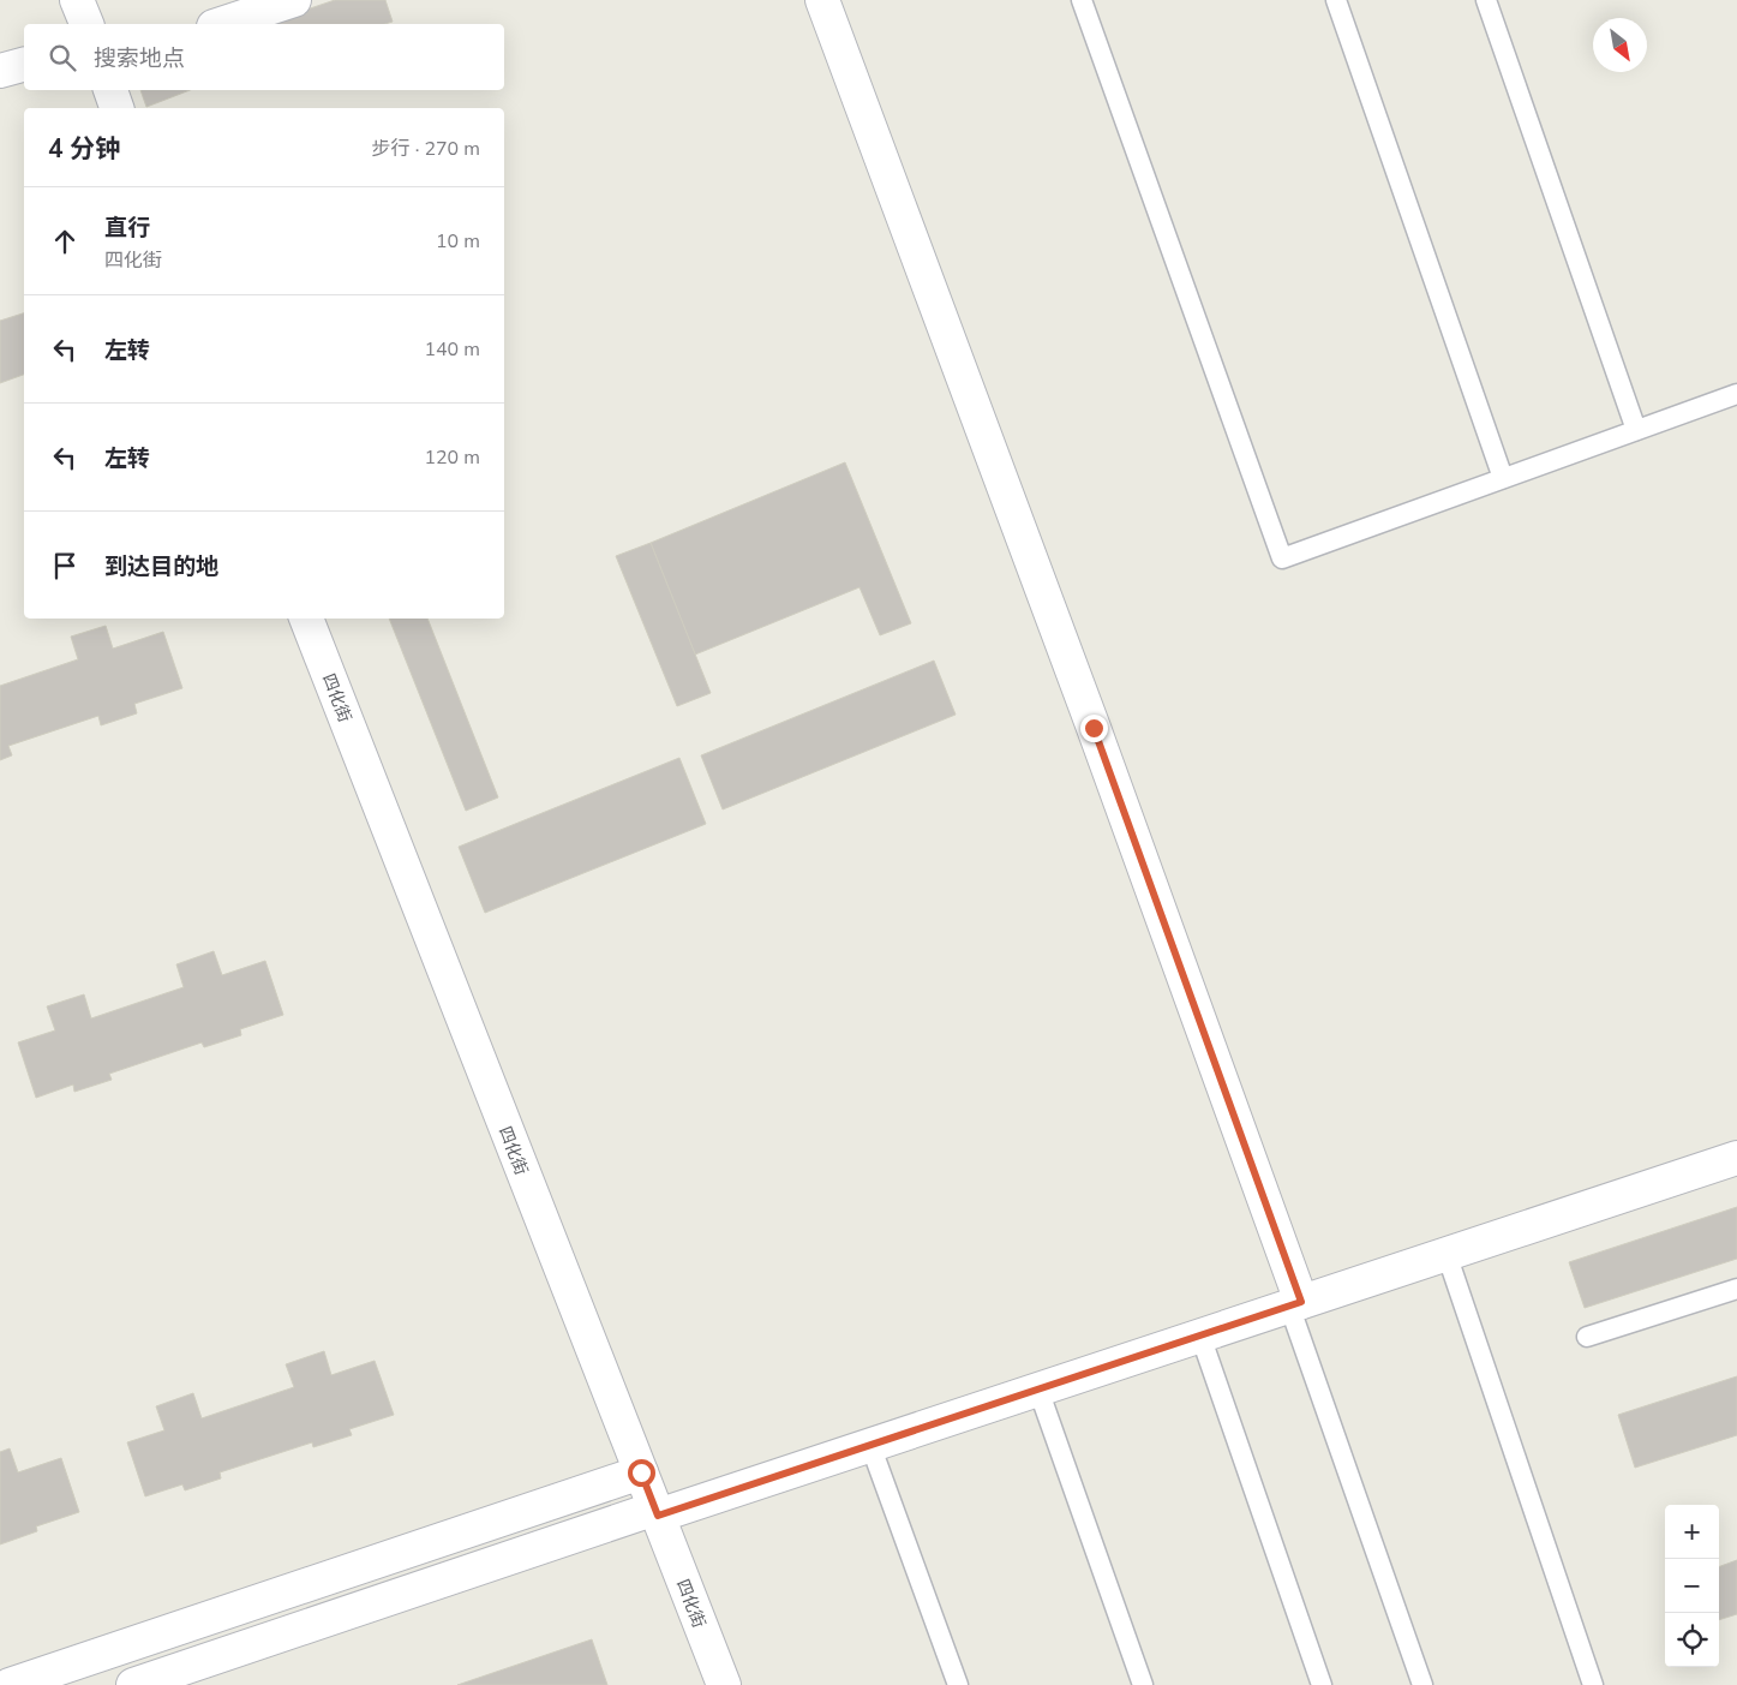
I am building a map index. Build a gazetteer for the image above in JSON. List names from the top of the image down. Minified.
{"streets":{"street":["四化街"]},"north":"bottom right","page":{"search":"搜索地点","heading":["4 分钟","步行 · 270 m"],"list":[["直行","四化街","10 m"],["左转","140 m"],["左转","120 m"],"到达目的地"],"map_buttons":["+","−"]}}
